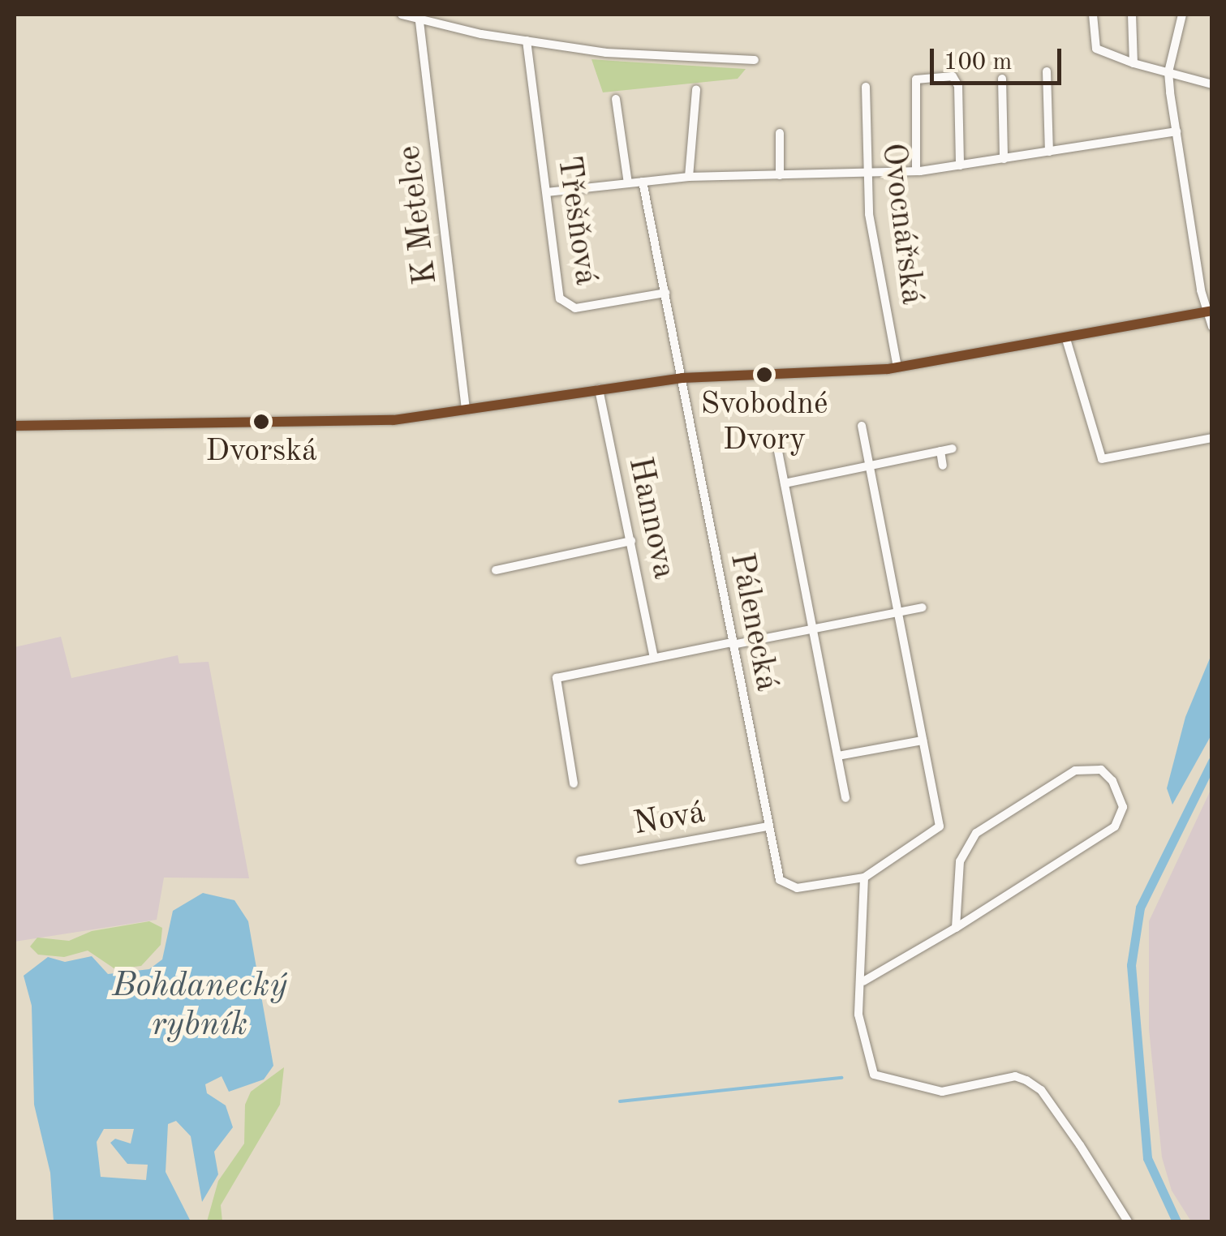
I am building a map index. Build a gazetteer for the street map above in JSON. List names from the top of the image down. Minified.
{"streets":{"street":["K Metelce","Třešňová","Ovocnářská","Hannova","Pálenecká","Nová"]},"crossings":[["Třešňová","Pálenecká"],["Pálenecká","Nová"]],"water":["Bohdanecký rybník"],"places":["Svobodné Dvory","Dvorská"],"scale_bar":"100 m"}
